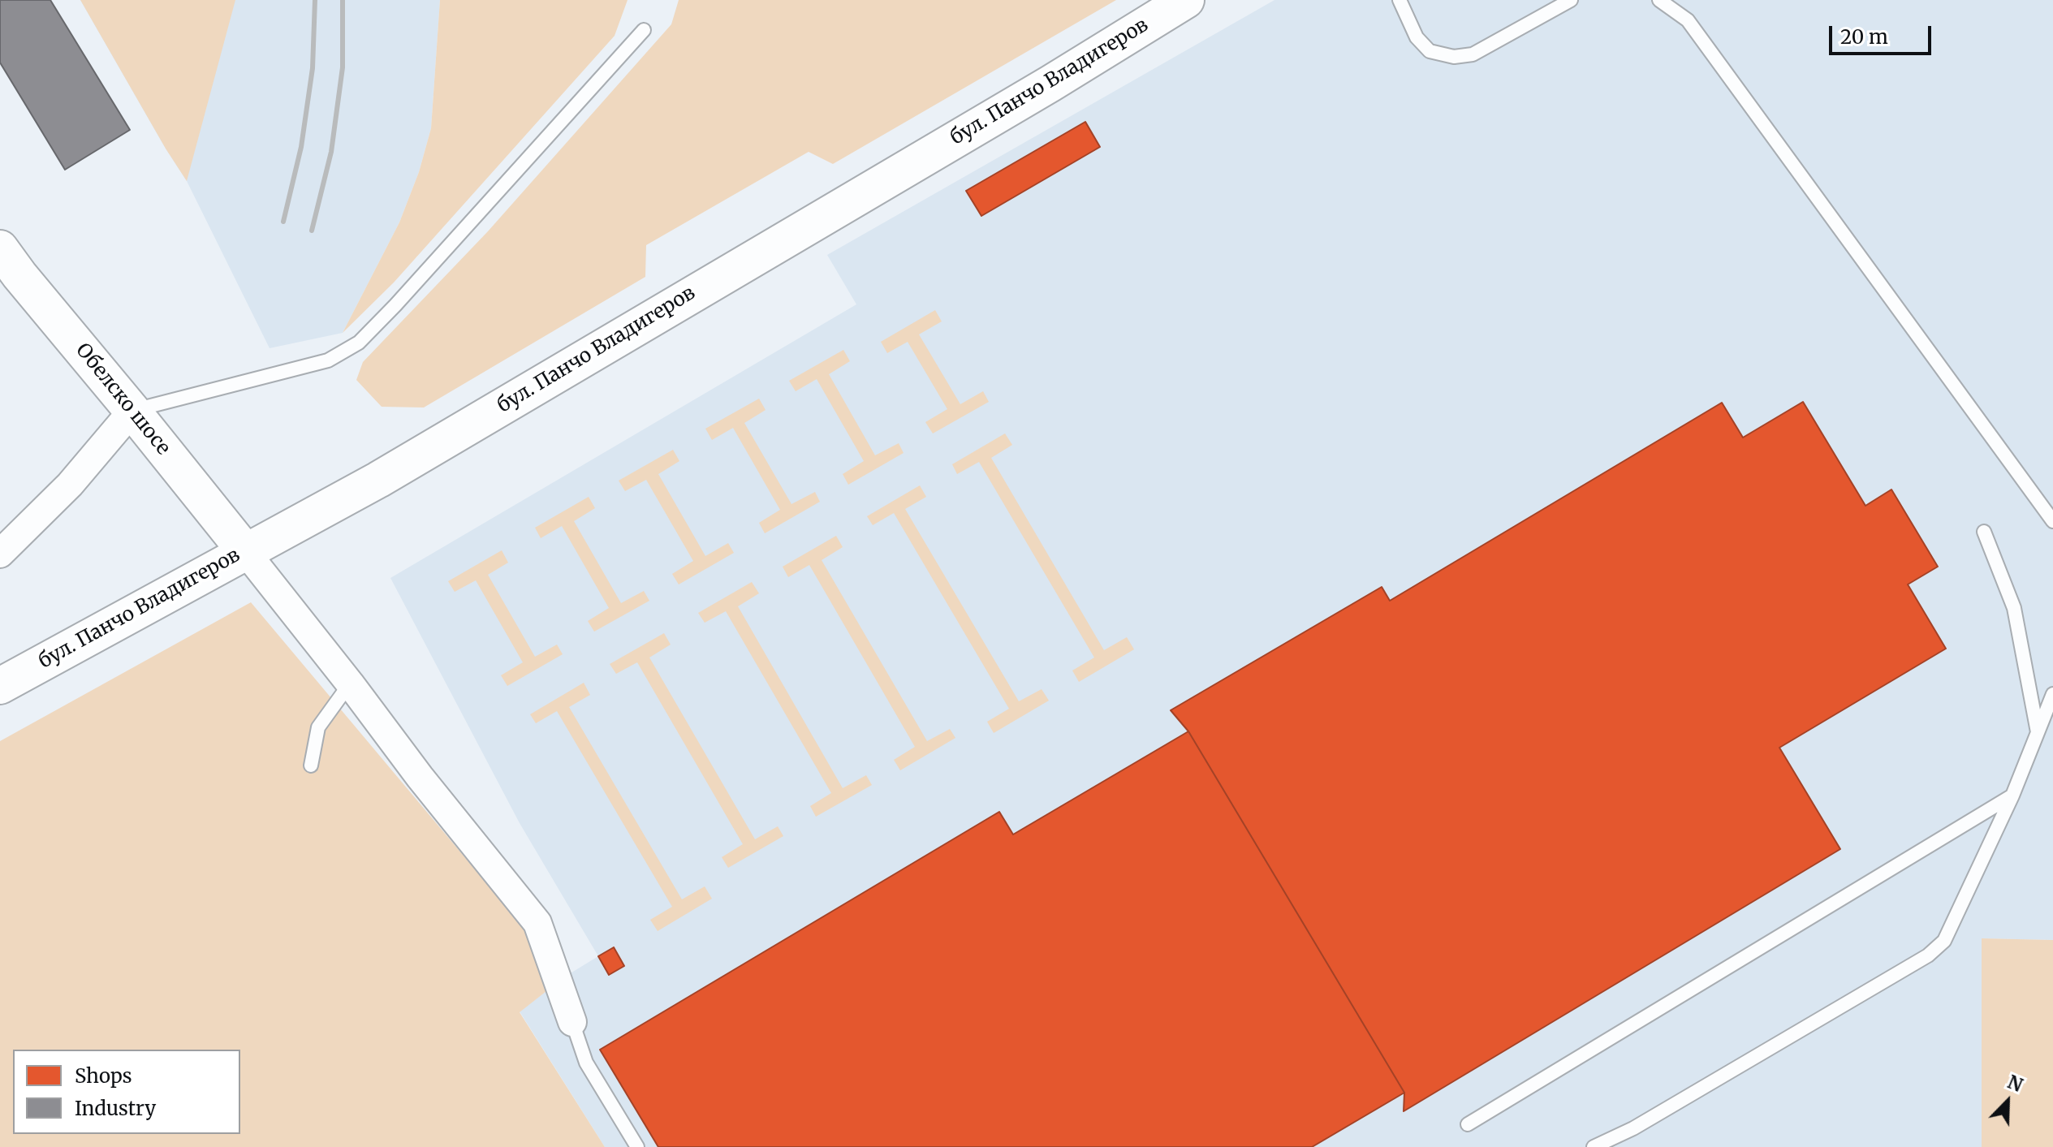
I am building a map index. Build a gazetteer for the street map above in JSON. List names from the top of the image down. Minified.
{"streets":{"street":["бул. Панчо Владигеров","Обелско шосе"]},"crossings":[["бул. Панчо Владигеров","Обелско шосе"]],"legend":["Shops","Industry"],"scale_bar":"20 m","north":"top right"}
